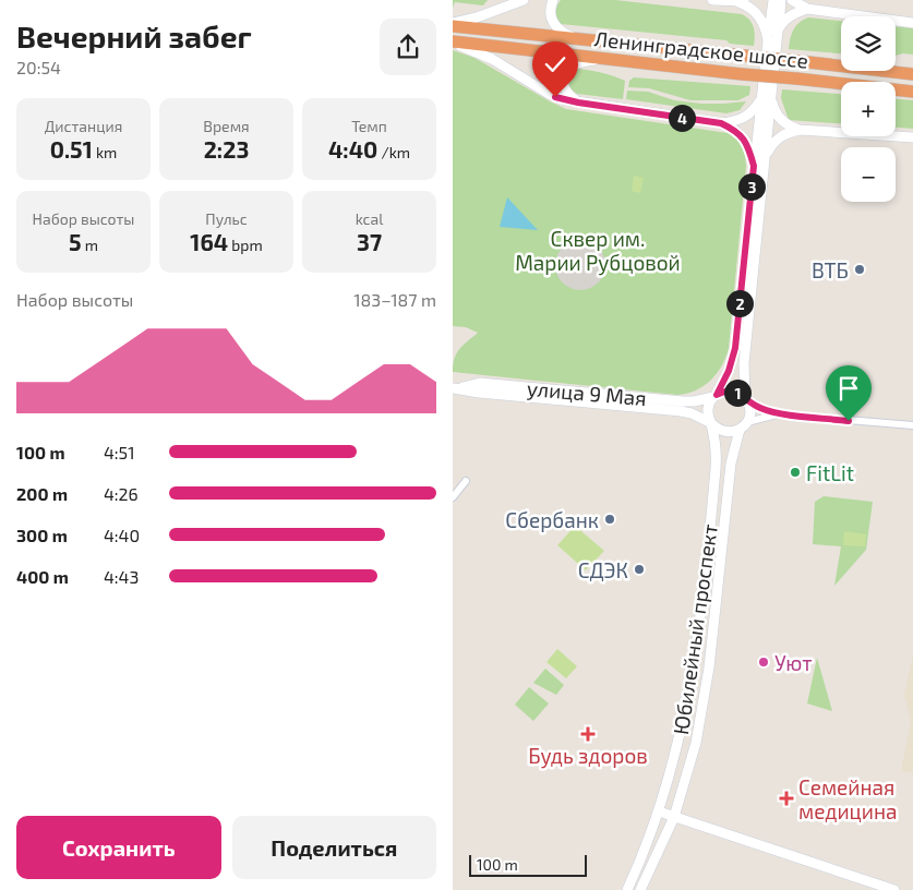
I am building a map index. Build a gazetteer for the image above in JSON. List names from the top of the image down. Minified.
{"streets":{"highway":["Ленинградское шоссе"],"main road":["улица 9 Мая","Юбилейный проспект"]},"crossings":[["улица 9 Мая","Юбилейный проспект"]],"parks":["Сквер им. Марии Рубцовой"],"places":{"other":["ВТБ","FitLit","Сбербанк","СДЭК","Уют"],"health":["Будь здоров","Семейная медицина"]},"scale_bar":"100 m","page":{"heading":["Вечерний забег","20:54"],"map_buttons":["+","−"],"stats":[["Дистанция","0.51 km"],["Время","2:23"],["Темп","4:40 /km"],["Набор высоты","5 m"],["Пульс","164 bpm"],["kcal","37"]],"pins":["4","3","2","1"],"chart":["Набор высоты","183–187 m"],"list":[{"name":"100 m","note":"4:51"},{"name":"200 m","note":"4:26"},{"name":"300 m","note":"4:40"},{"name":"400 m","note":"4:43"}],"buttons":["Сохранить","Поделиться"],"scale":"100 m"}}
